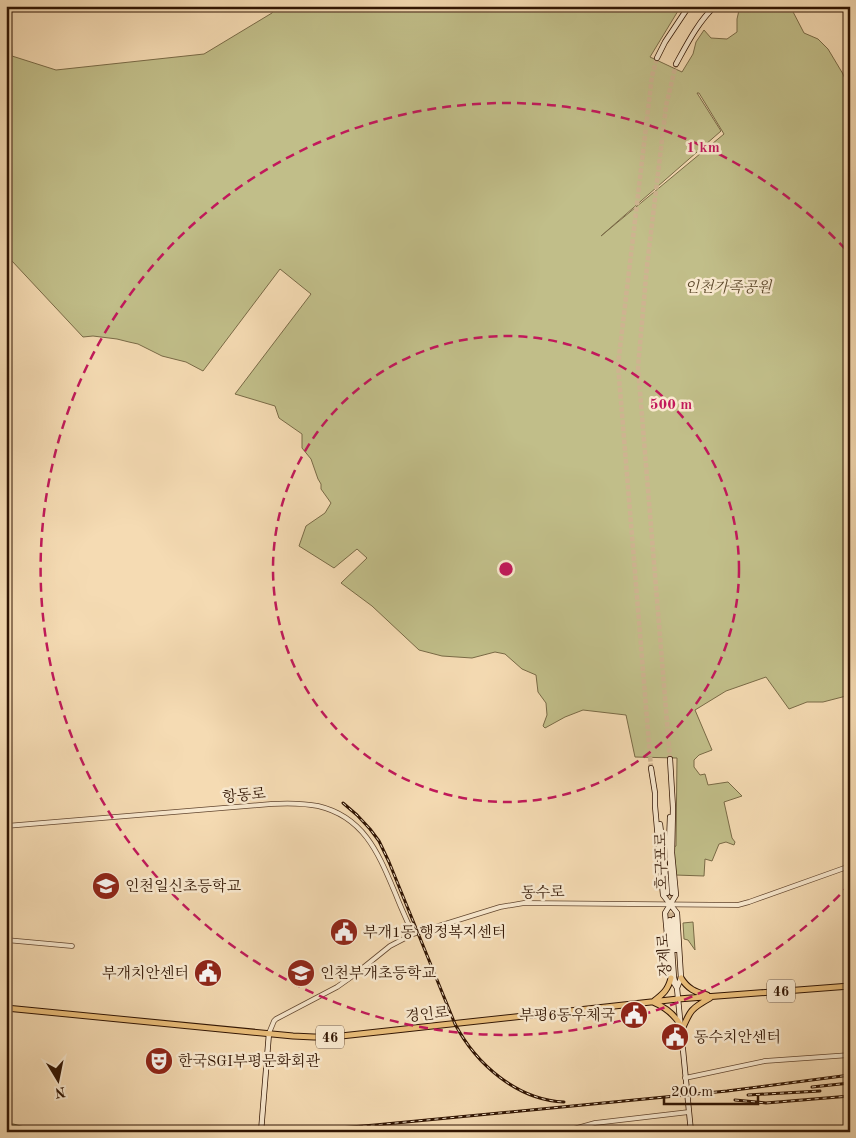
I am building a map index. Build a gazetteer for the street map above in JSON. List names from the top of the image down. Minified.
{"streets":{"main road":["호구포로","장제로","46","경인로"],"street":["항동로","동수로"]},"crossings":[["항동로","동수로"],["호구포로","동수로"],["동수로","경인로"],["장제로","경인로"]],"parks":["인천가족공원"],"places":{"school or university":["인천일신초등학교","인천부개초등학교"],"public building":["부개1동 행정복지센터","부개치안센터","부평6동우체국","동수치안센터"],"theatre":["한국SGI부평문화회관"]},"scale_bar":"200 m","north":"bottom","rings":["1 km","500 m"]}
